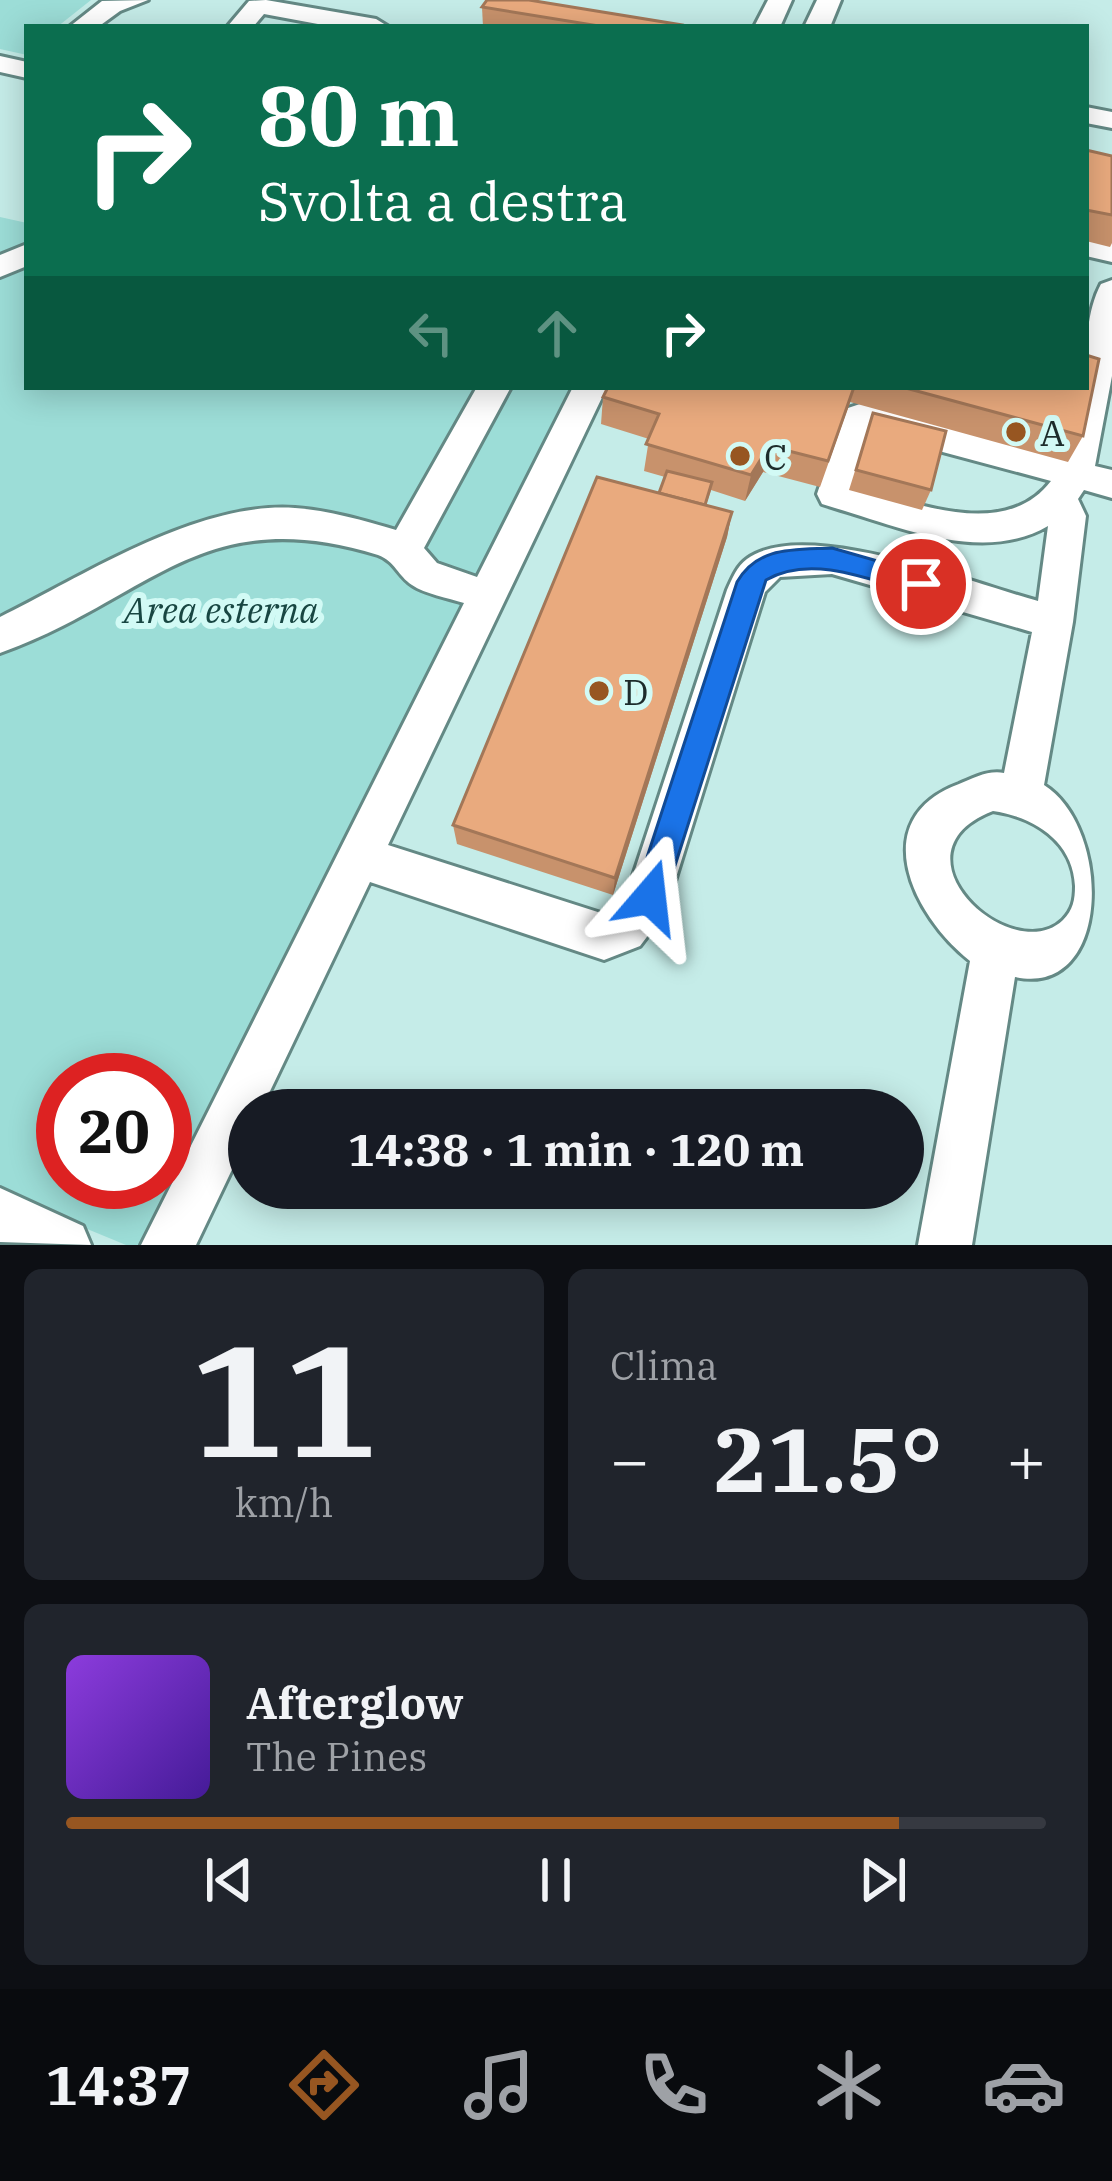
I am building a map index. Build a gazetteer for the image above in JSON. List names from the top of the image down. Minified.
{"parks":["Area esterna"],"places":["A","C","D"],"page":{"turn":["80 m","Svolta a destra"],"limit":"20","trip":"14:38 · 1 min · 120 m","tile":[["11","km/h"],"Clima"],"heat":["−","21.5°","+"],"song":["Afterglow","The Pines"],"tabs":"14:37"}}
